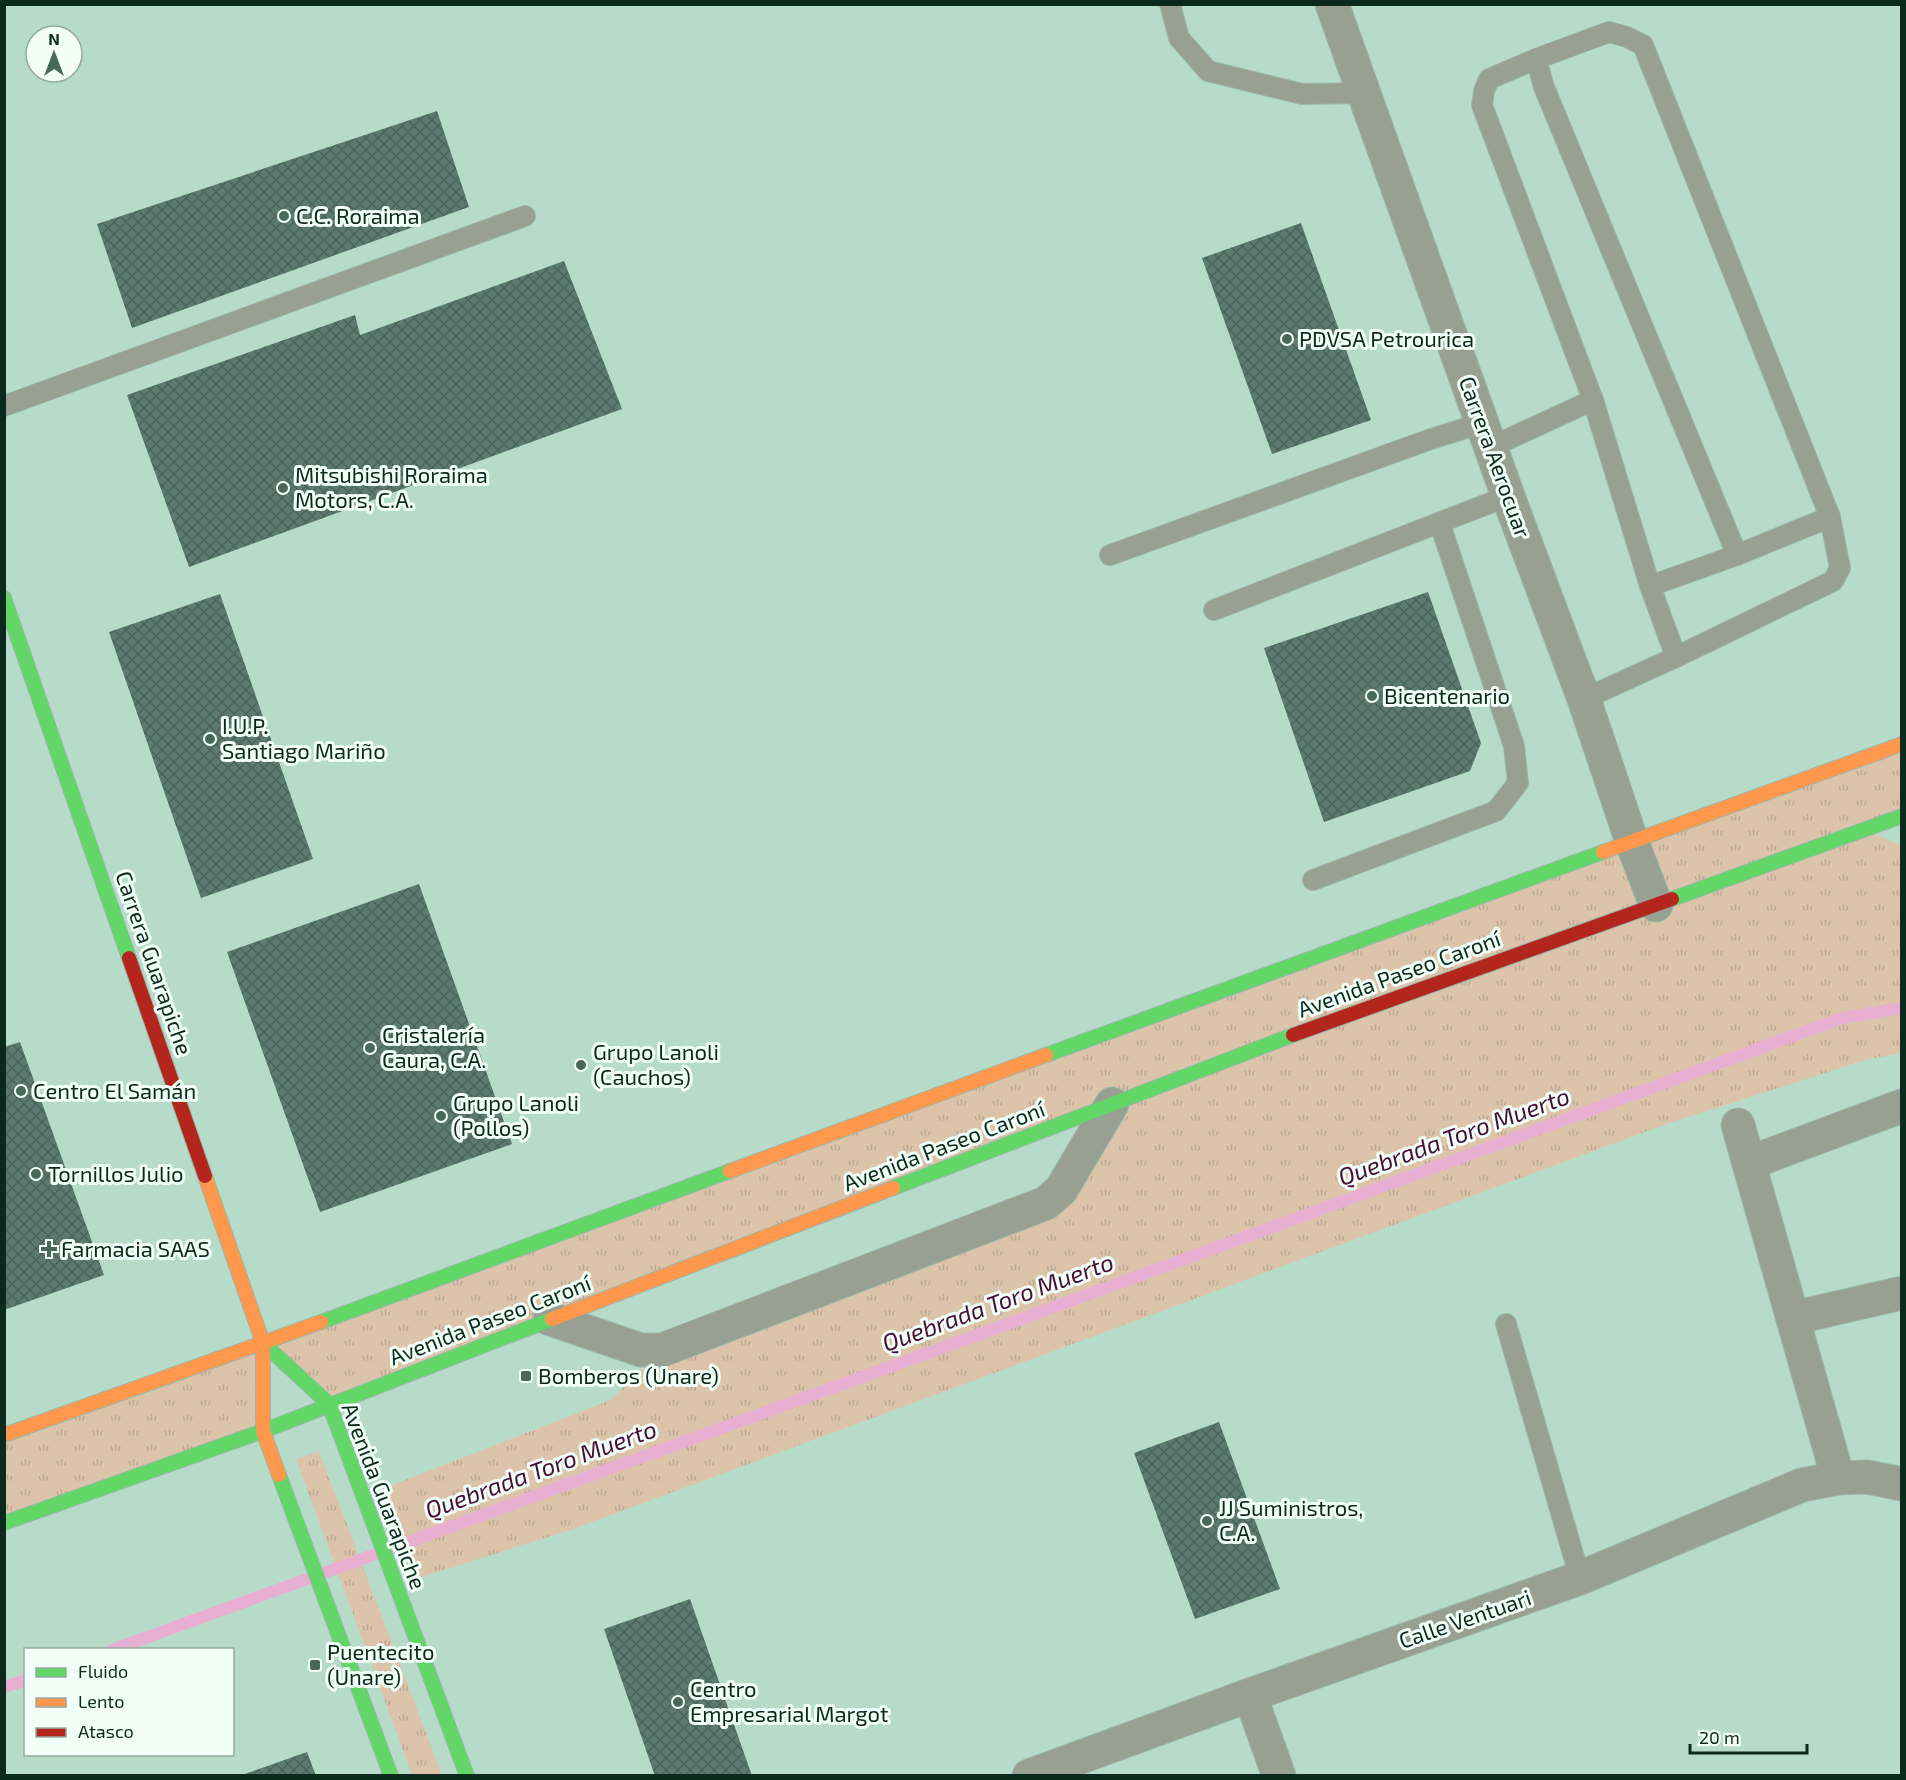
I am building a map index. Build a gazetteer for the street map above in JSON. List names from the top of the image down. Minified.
{"streets":{"street":["Carrera Aerocuar","Carrera Guarapiche","Avenida Paseo Caroní","Avenida Guarapiche","Calle Ventuari"]},"crossings":[["Carrera Aerocuar","Avenida Paseo Caroní"],["Carrera Guarapiche","Avenida Paseo Caroní"],["Carrera Guarapiche","Avenida Guarapiche"],["Avenida Paseo Caroní","Avenida Guarapiche"]],"water":["Quebrada Toro Muerto"],"places":{"other":["C.C. Roraima","PDVSA Petrourica","Mitsubishi Roraima Motors, C.A.","Bicentenario","I.U.P. Santiago Mariño","Cristalería Caura, C.A.","Grupo Lanoli (Cauchos)","Centro El Samán","Grupo Lanoli (Pollos)","Tornillos Julio","JJ Suministros, C.A.","Centro Empresarial Margot"],"health":["Farmacia SAAS"],"transit":["Bomberos (Unare)","Puentecito (Unare)"]},"legend":["Fluido","Lento","Atasco"],"scale_bar":"20 m","north":"top"}
